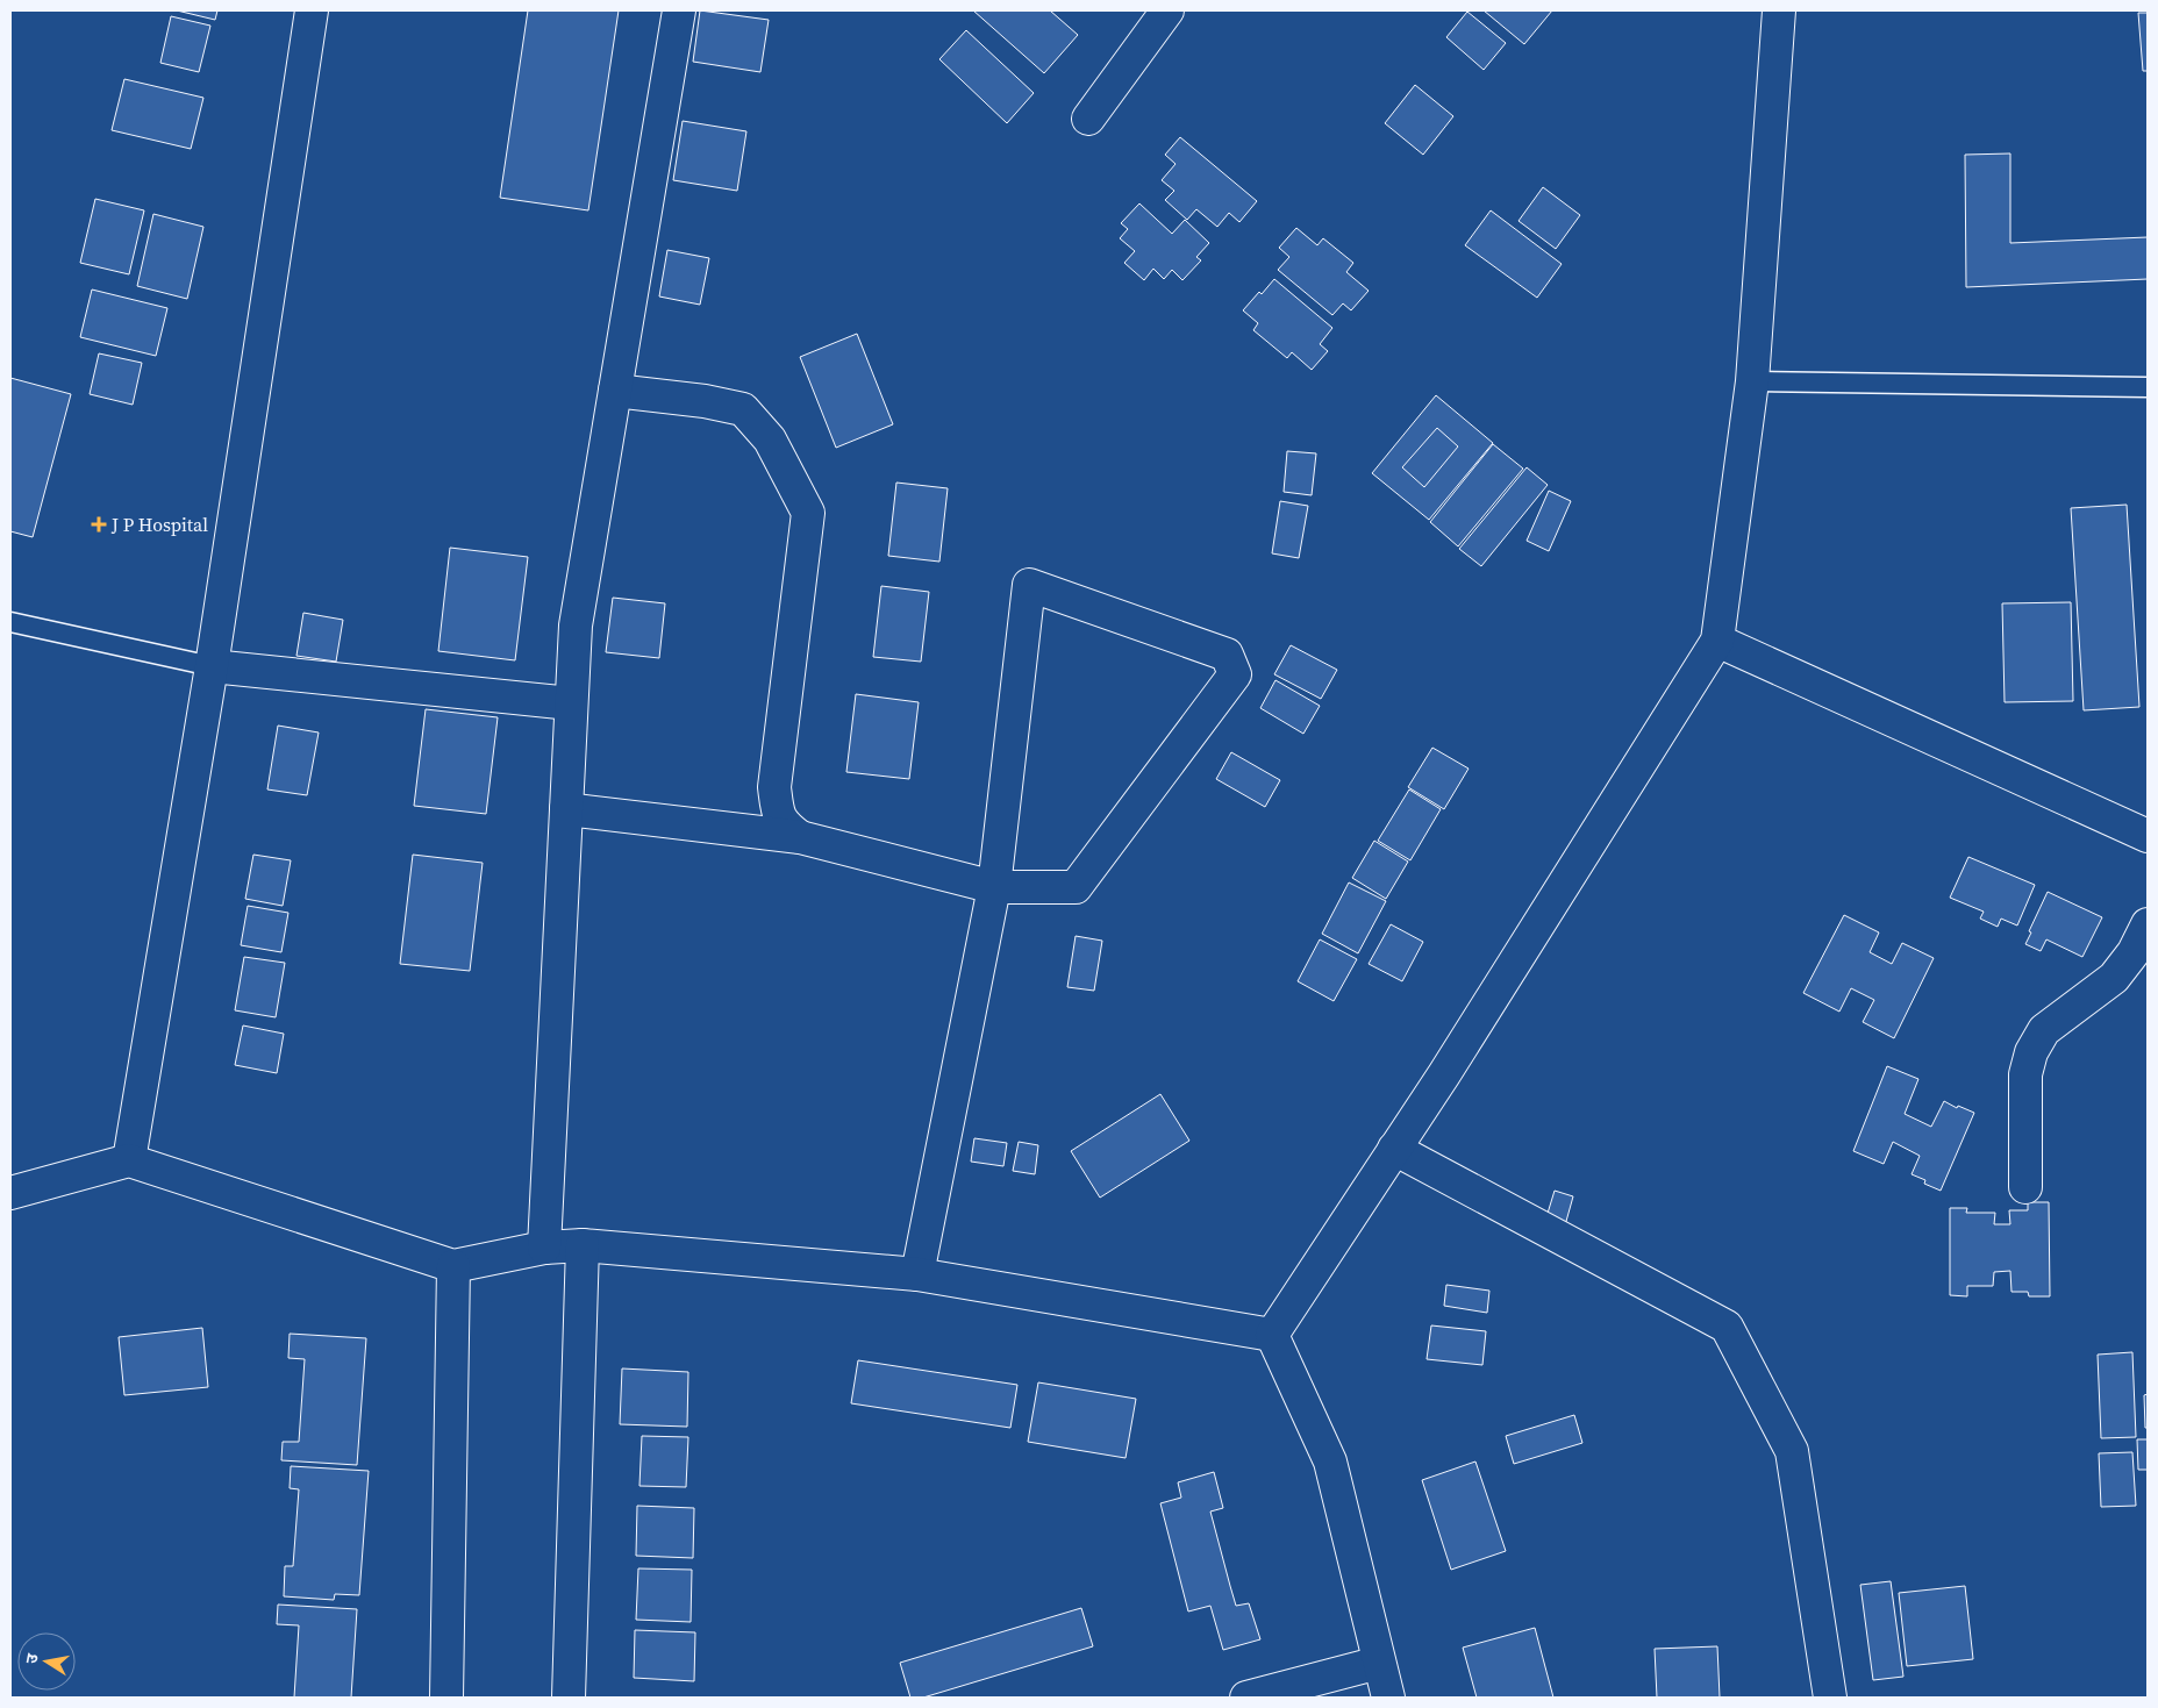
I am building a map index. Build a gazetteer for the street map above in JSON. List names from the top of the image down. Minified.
{"places":{"health":["J P Hospital"]},"north":"left"}
